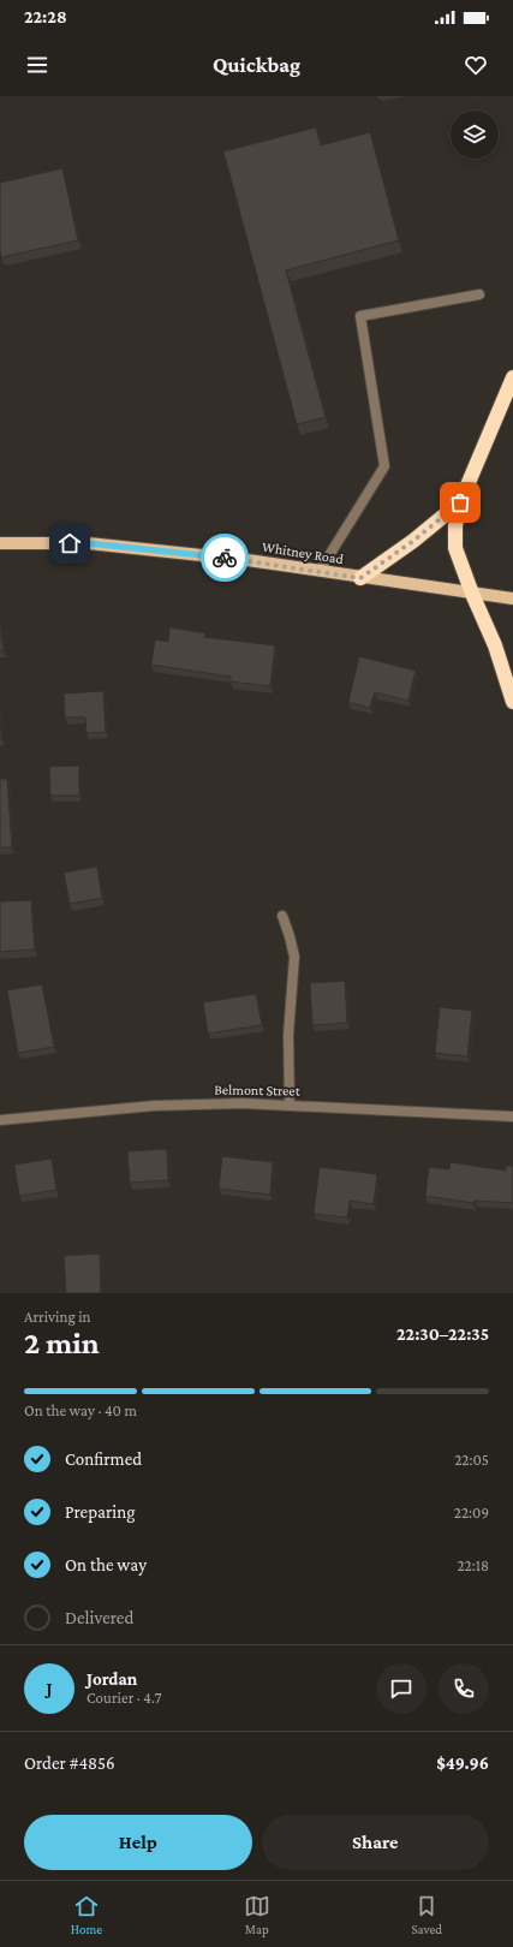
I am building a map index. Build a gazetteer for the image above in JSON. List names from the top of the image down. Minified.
{"streets":{"main road":["Whitney Road"],"street":["Belmont Street"]},"page":{"status":"22:28","header":"Quickbag","heading":["2 min","Arriving in","22:30–22:35"],"panel":["Jordan","Courier · 4.7","Order #4856","$49.96"],"bar":"On the way · 40 m","list":[["Confirmed","22:05"],["Preparing","22:09"],["On the way","22:18"],"Delivered"],"round":"J","buttons":["Help","Share"],"tabs":["Home","Map","Saved"]}}
